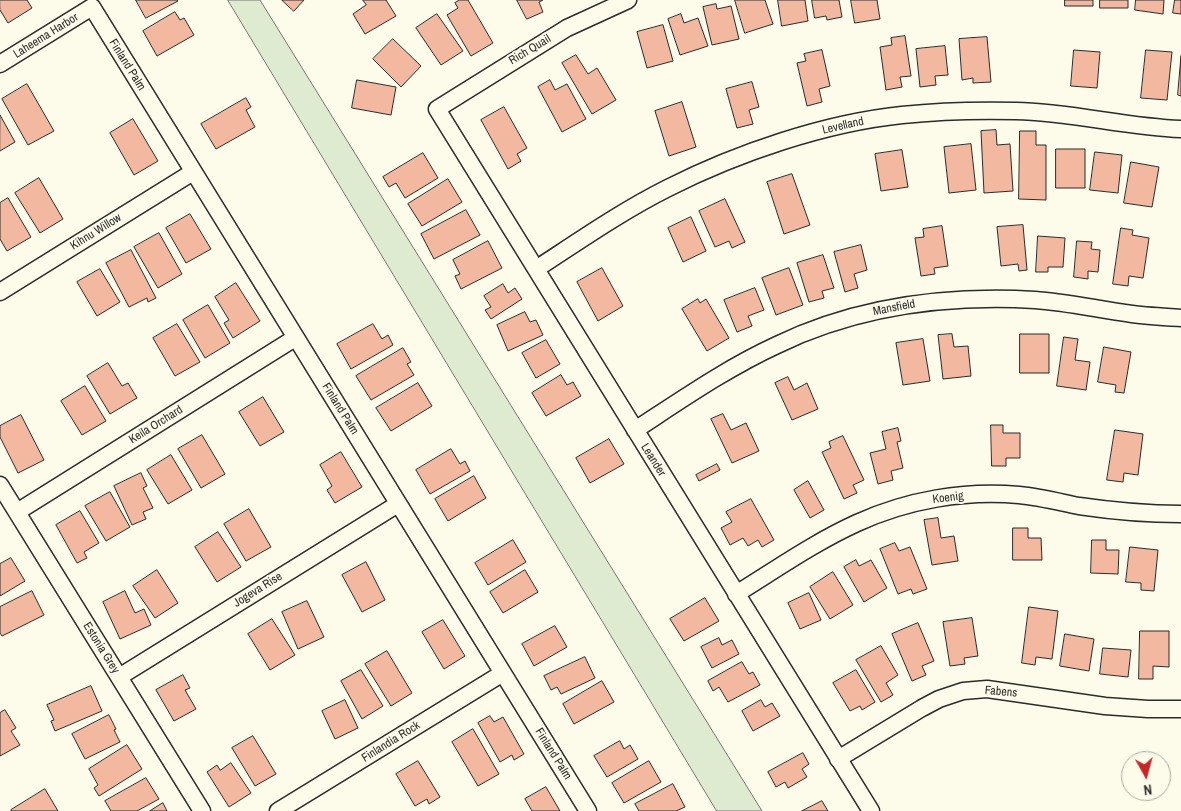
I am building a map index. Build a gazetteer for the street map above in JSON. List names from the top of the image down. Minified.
{"streets":{"street":["Laheema Harbor","Rich Quail","Finland Palm","Levelland","Kihnu Willow","Mansfield","Keila Orchard","Leander","Koenig","Jogeva Rise","Estonia Grey","Fabens","Finlandia Rock"]},"crossings":[["Laheema Harbor","Finland Palm"],["Rich Quail","Leander"],["Finland Palm","Kihnu Willow"],["Finland Palm","Keila Orchard"],["Finland Palm","Jogeva Rise"],["Finland Palm","Finlandia Rock"],["Levelland","Leander"],["Mansfield","Leander"],["Keila Orchard","Estonia Grey"],["Leander","Koenig"],["Leander","Fabens"],["Jogeva Rise","Estonia Grey"]],"north":"bottom"}
